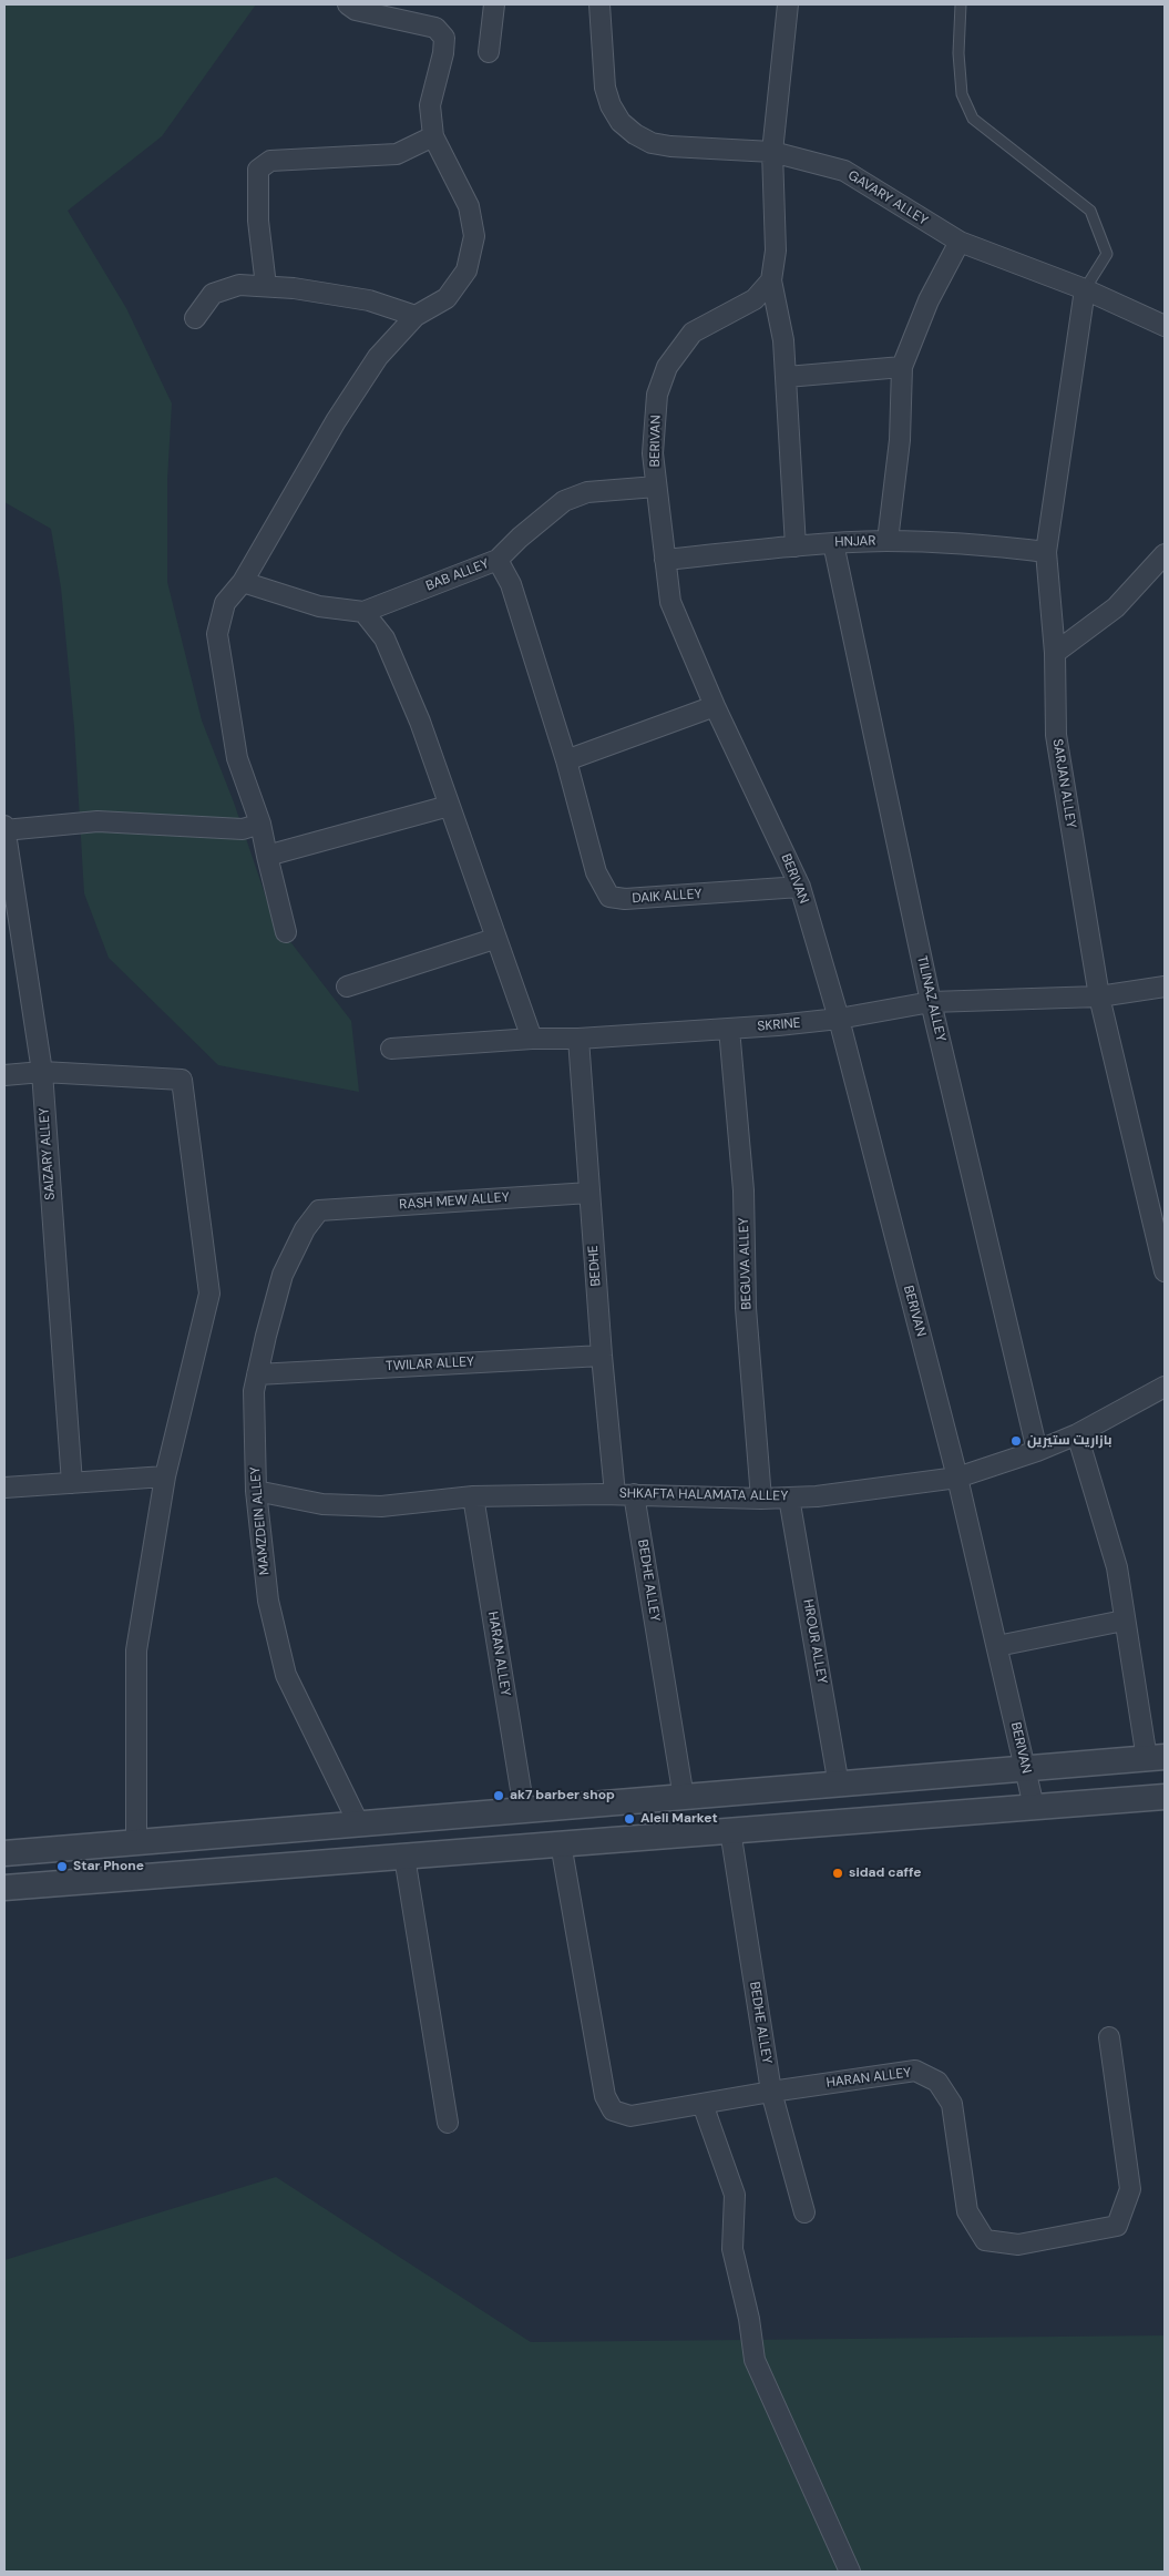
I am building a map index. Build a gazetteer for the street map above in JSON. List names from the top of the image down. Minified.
{"streets":{"street":["GAVARY ALLEY","BERIVAN","HNJAR","BAB ALLEY","SARJAN ALLEY","DAIK ALLEY","TILINAZ ALLEY","SKRINE","SAIZARY ALLEY","RASH MEW ALLEY","BEGUVA ALLEY","BEDHE","TWILAR ALLEY","SHKAFTA HALAMATA ALLEY","MAMZDEIN ALLEY","BEDHE ALLEY","HROUR ALLEY","HARAN ALLEY"]},"crossings":[["GAVARY ALLEY","SARJAN ALLEY"],["BERIVAN","HNJAR"],["BERIVAN","BAB ALLEY"],["BERIVAN","DAIK ALLEY"],["BERIVAN","SKRINE"],["BERIVAN","SHKAFTA HALAMATA ALLEY"],["HNJAR","SARJAN ALLEY"],["HNJAR","TILINAZ ALLEY"],["BAB ALLEY","DAIK ALLEY"],["SARJAN ALLEY","SKRINE"],["TILINAZ ALLEY","SKRINE"],["TILINAZ ALLEY","SHKAFTA HALAMATA ALLEY"],["SKRINE","BEGUVA ALLEY"],["SKRINE","BEDHE"],["RASH MEW ALLEY","BEDHE"],["RASH MEW ALLEY","MAMZDEIN ALLEY"],["BEGUVA ALLEY","SHKAFTA HALAMATA ALLEY"],["BEDHE","TWILAR ALLEY"],["BEDHE","SHKAFTA HALAMATA ALLEY"],["BEDHE","BEDHE ALLEY"],["TWILAR ALLEY","MAMZDEIN ALLEY"],["SHKAFTA HALAMATA ALLEY","MAMZDEIN ALLEY"],["SHKAFTA HALAMATA ALLEY","BEDHE ALLEY"],["SHKAFTA HALAMATA ALLEY","HROUR ALLEY"],["SHKAFTA HALAMATA ALLEY","HARAN ALLEY"],["BEDHE ALLEY","HARAN ALLEY"]],"places":["بازاريت ستيرين","ak7 barber shop","Aleli Market","Star Phone","sidad caffe"]}
